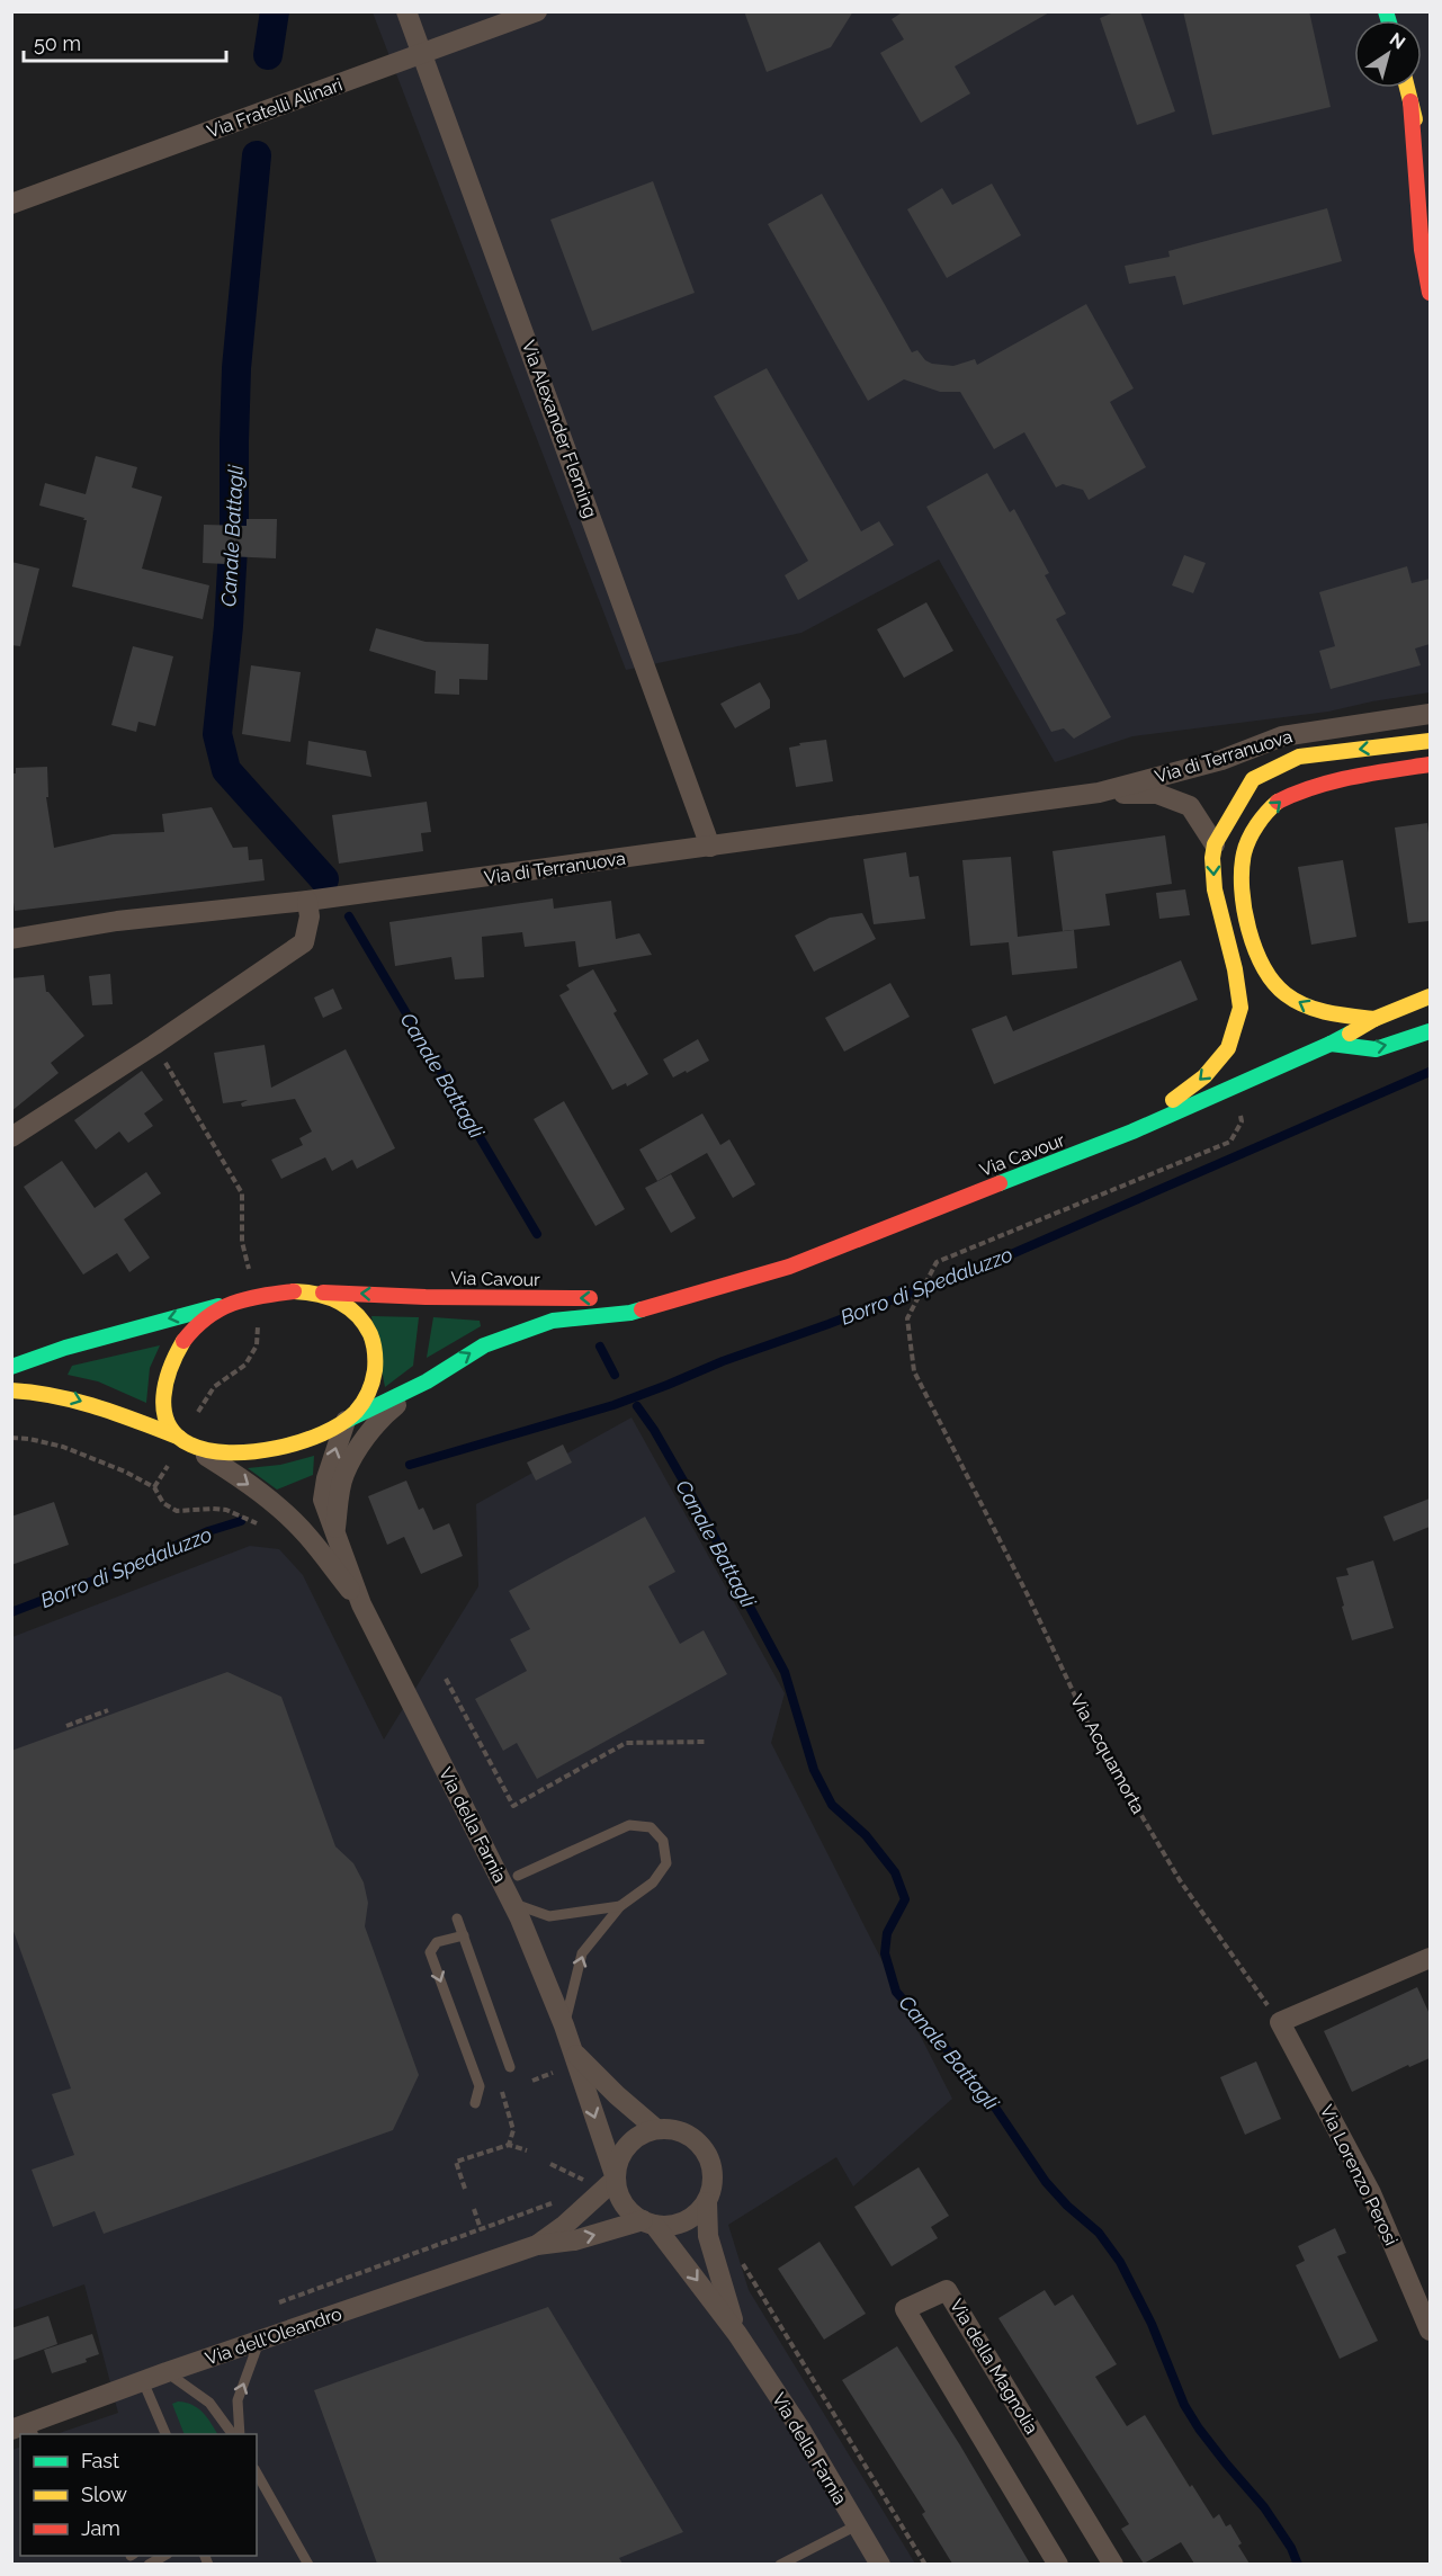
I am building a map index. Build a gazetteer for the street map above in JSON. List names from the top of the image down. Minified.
{"streets":{"main road":["Via Cavour"],"street":["Via Fratelli Alinari","Via Alexander Fleming","Via di Terranuova","Via della Farnia","Via Lorenzo Perosi","Via dell'Oleandro","Via della Magnolia"],"path":["Via Acquamorta"]},"crossings":[["Via Fratelli Alinari","Via Alexander Fleming"],["Via Alexander Fleming","Via di Terranuova"],["Via Cavour","Via Acquamorta"],["Via Cavour","Via della Farnia"],["Via Acquamorta","Via Lorenzo Perosi"],["Via della Farnia","Via dell'Oleandro"]],"water":["Canale Battagli","Borro di Spedaluzzo"],"legend":["Fast","Slow","Jam"],"scale_bar":"50 m","north":"top right"}
